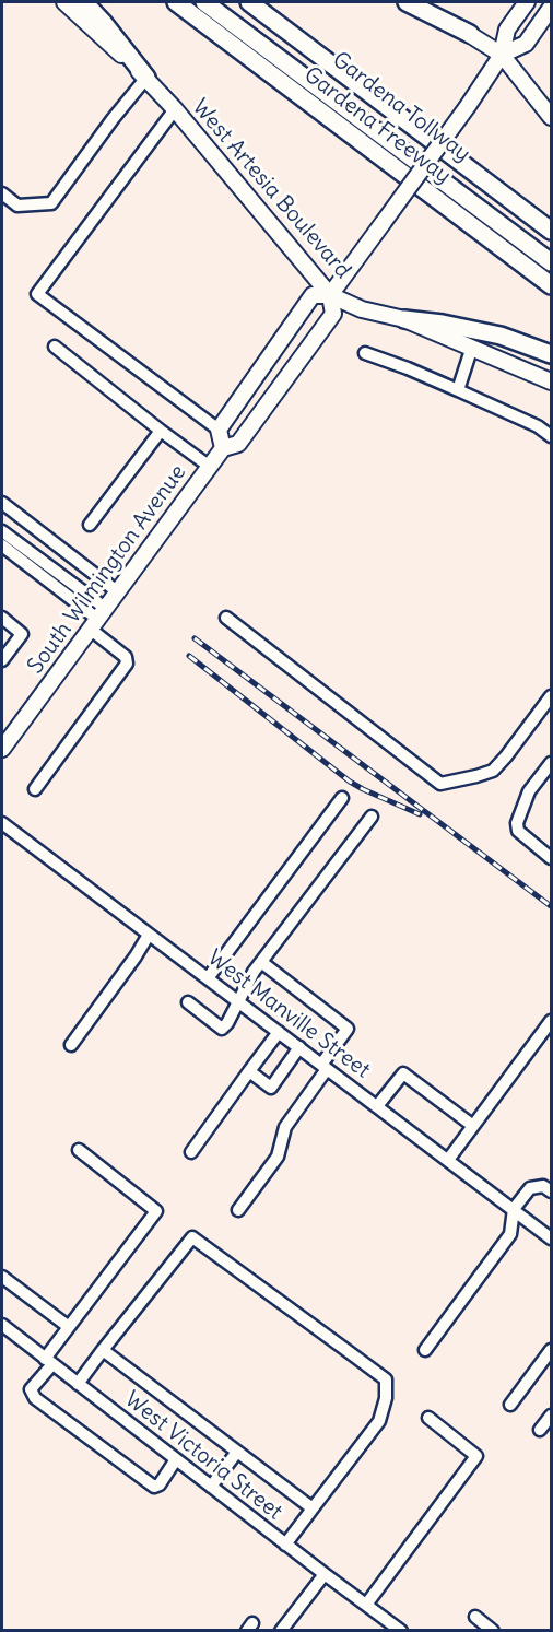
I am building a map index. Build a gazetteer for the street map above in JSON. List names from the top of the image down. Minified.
{"streets":{"highway":["Gardena Tollway","Gardena Freeway"],"main road":["West Artesia Boulevard","South Wilmington Avenue"],"street":["West Manville Street","West Victoria Street"]},"crossings":[["West Artesia Boulevard","South Wilmington Avenue"]]}
